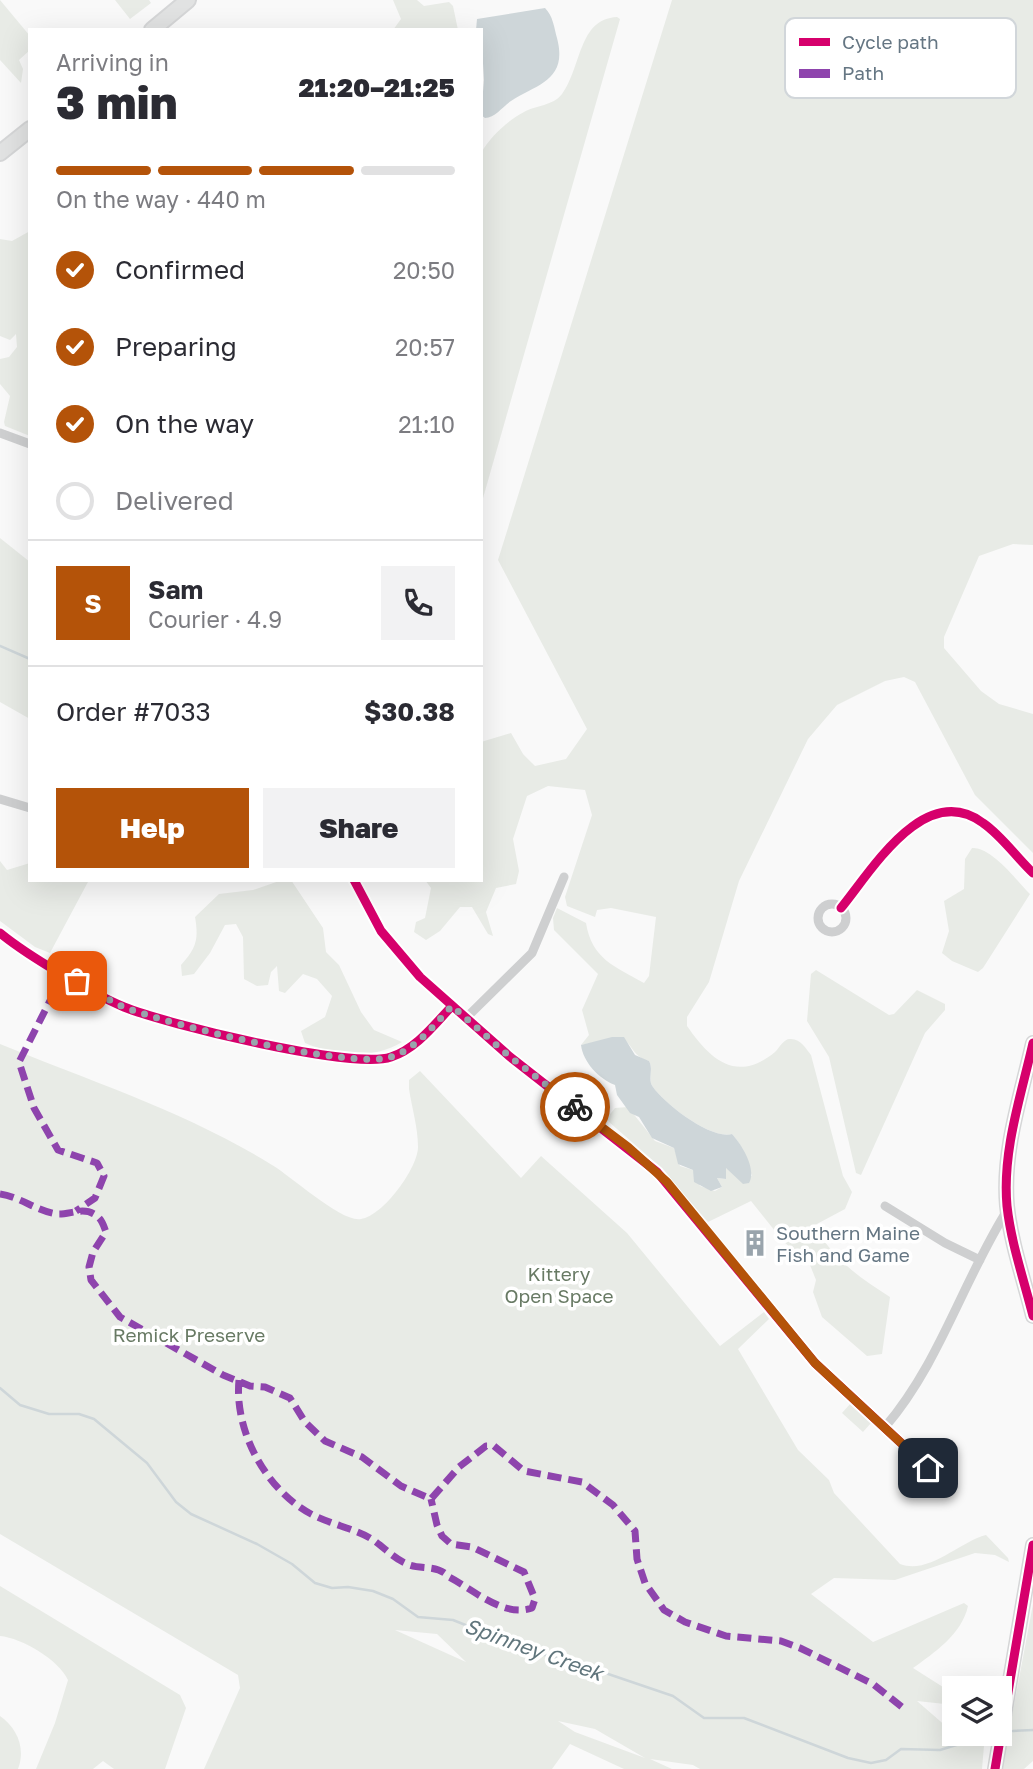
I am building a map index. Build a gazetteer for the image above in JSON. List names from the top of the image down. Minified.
{"water":["Spinney Creek"],"parks":["Kittery Open Space","Remick Preserve"],"places":{"building":["Southern Maine Fish and Game"]},"legend":["Cycle path","Path"],"page":{"heading":["3 min","Arriving in","21:20–21:25"],"panel":["Sam","Courier · 4.9","Order #7033","$30.38"],"bar":"On the way · 440 m","list":[["Confirmed","20:50"],["Preparing","20:57"],["On the way","21:10"],"Delivered"],"round":"S","buttons":["Help","Share"]}}
